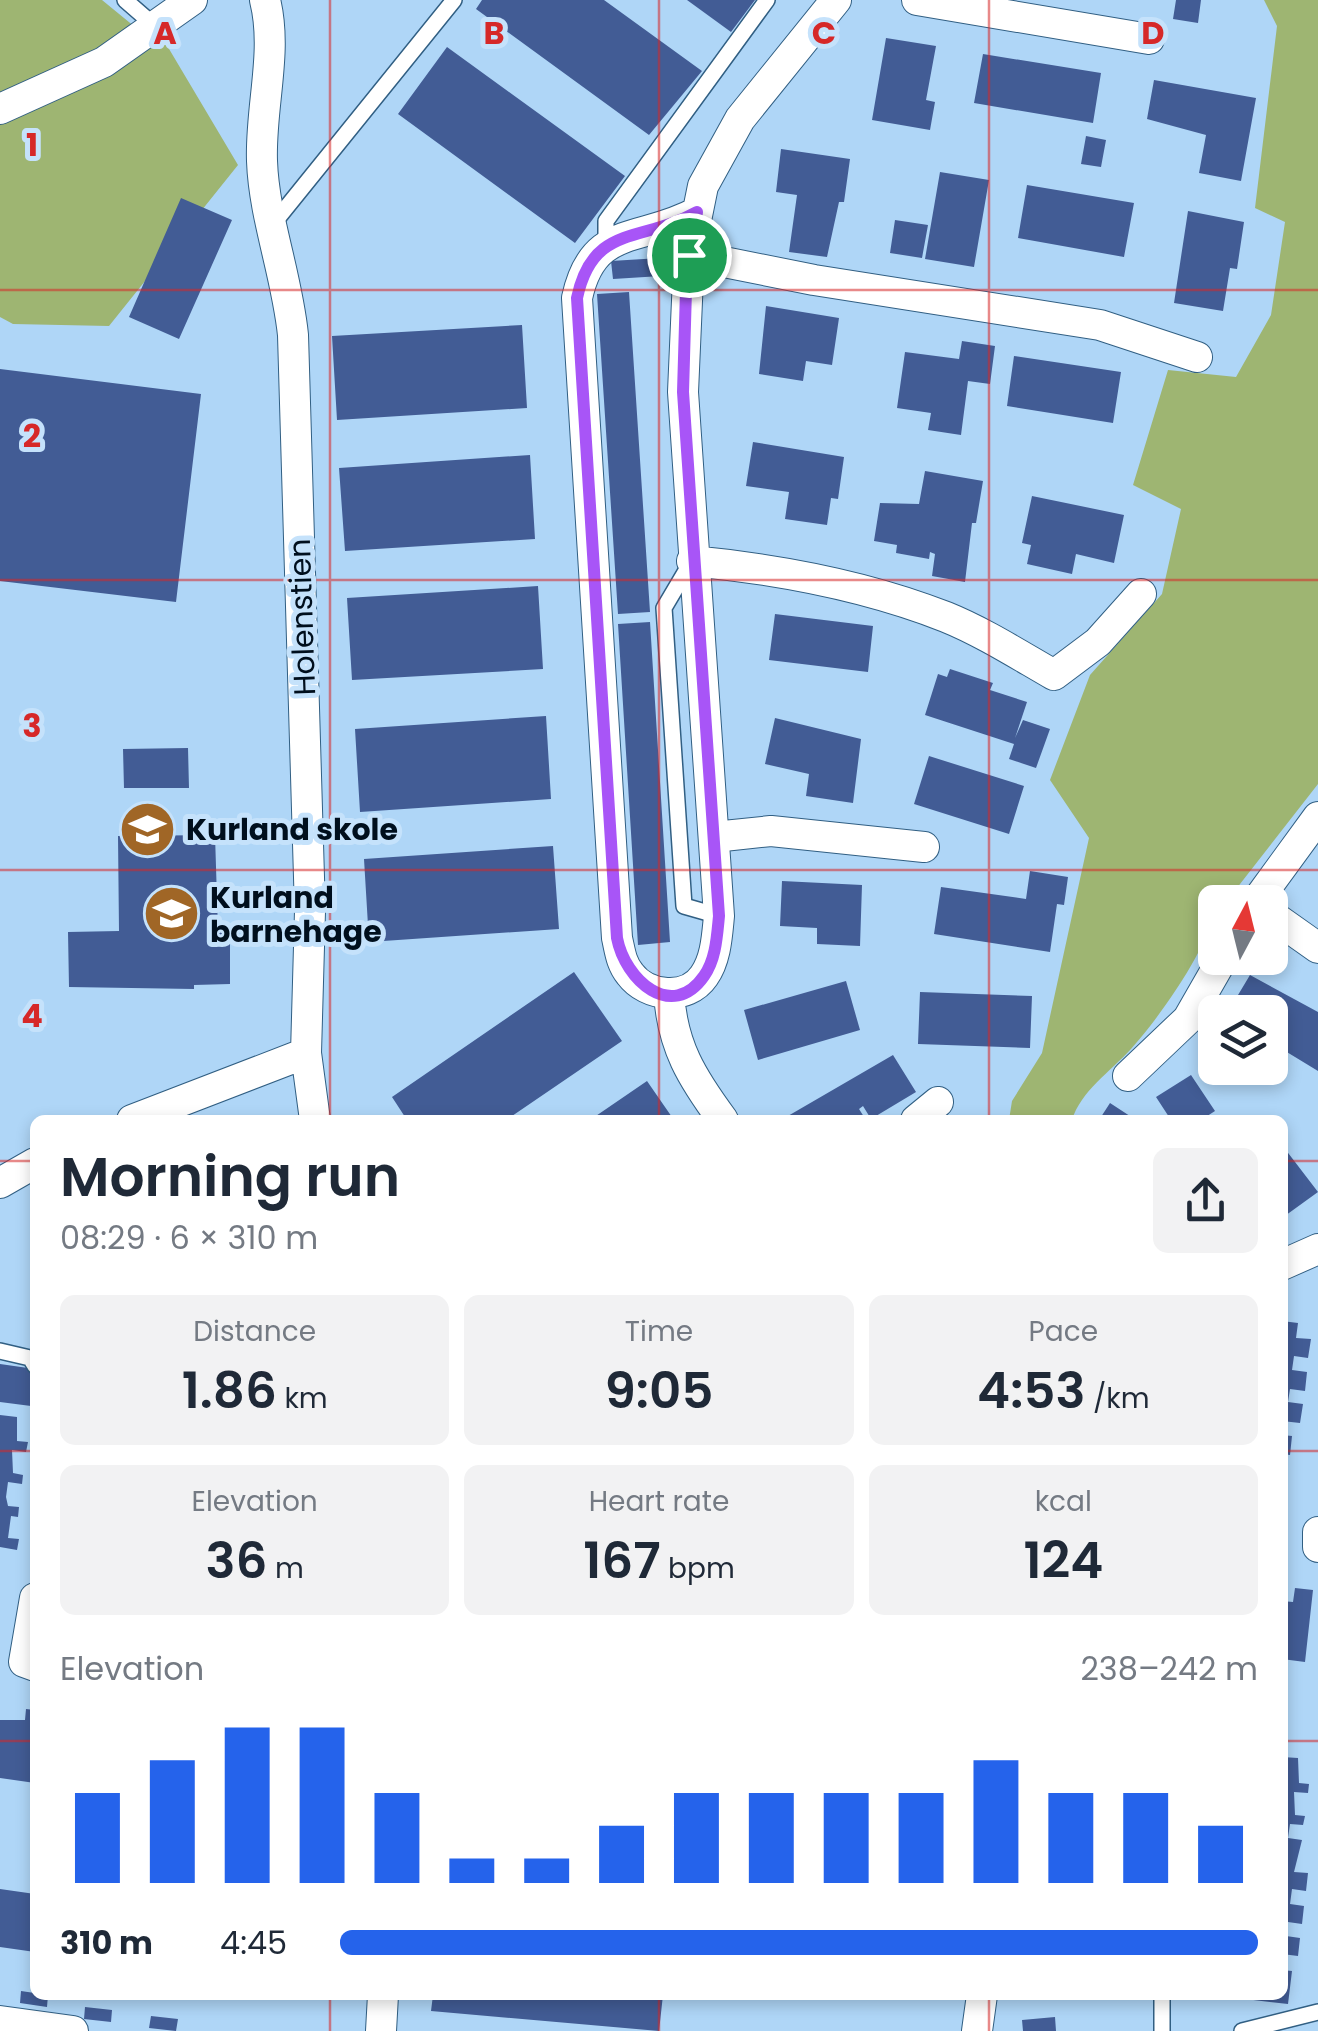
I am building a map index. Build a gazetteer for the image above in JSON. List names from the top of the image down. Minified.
{"streets":{"street":["Holenstien"]},"places":{"school or university":["Kurland skole","Kurland barnehage"]},"north":"top","page":{"heading":["Morning run","08:29 · 6 × 310 m"],"stats":[["Distance","1.86 km"],["Time","9:05"],["Pace","4:53 /km"],["Elevation","36 m"],["Heart rate","167 bpm"],["kcal","124"]],"chart":["Elevation","238–242 m"],"list":[{"name":"310 m","note":"4:45"}]},"grid":{"columns":["A","B","C","D"],"rows":["1","2","3","4"]}}
